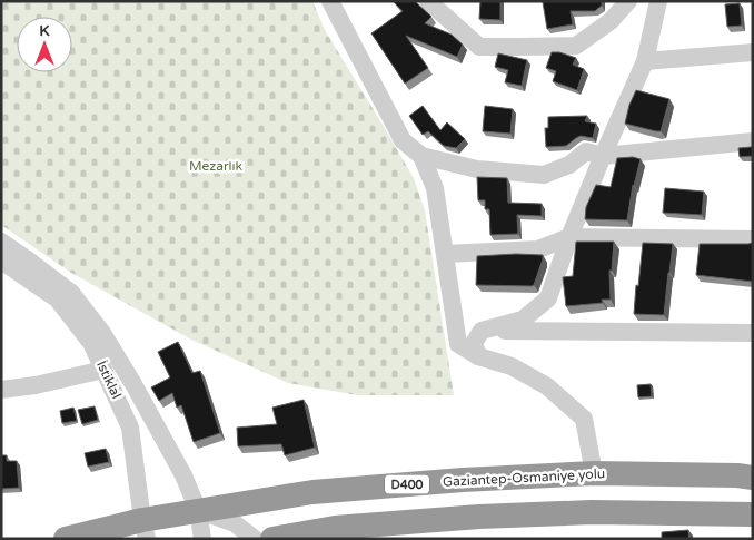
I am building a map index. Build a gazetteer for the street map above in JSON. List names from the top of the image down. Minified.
{"streets":{"highway":["Gaziantep-Osmaniye yolu","D400"],"street":["İstiklal"]},"crossings":[["İstiklal","Gaziantep-Osmaniye yolu"]],"parks":["Mezarlık"],"north":"top"}
